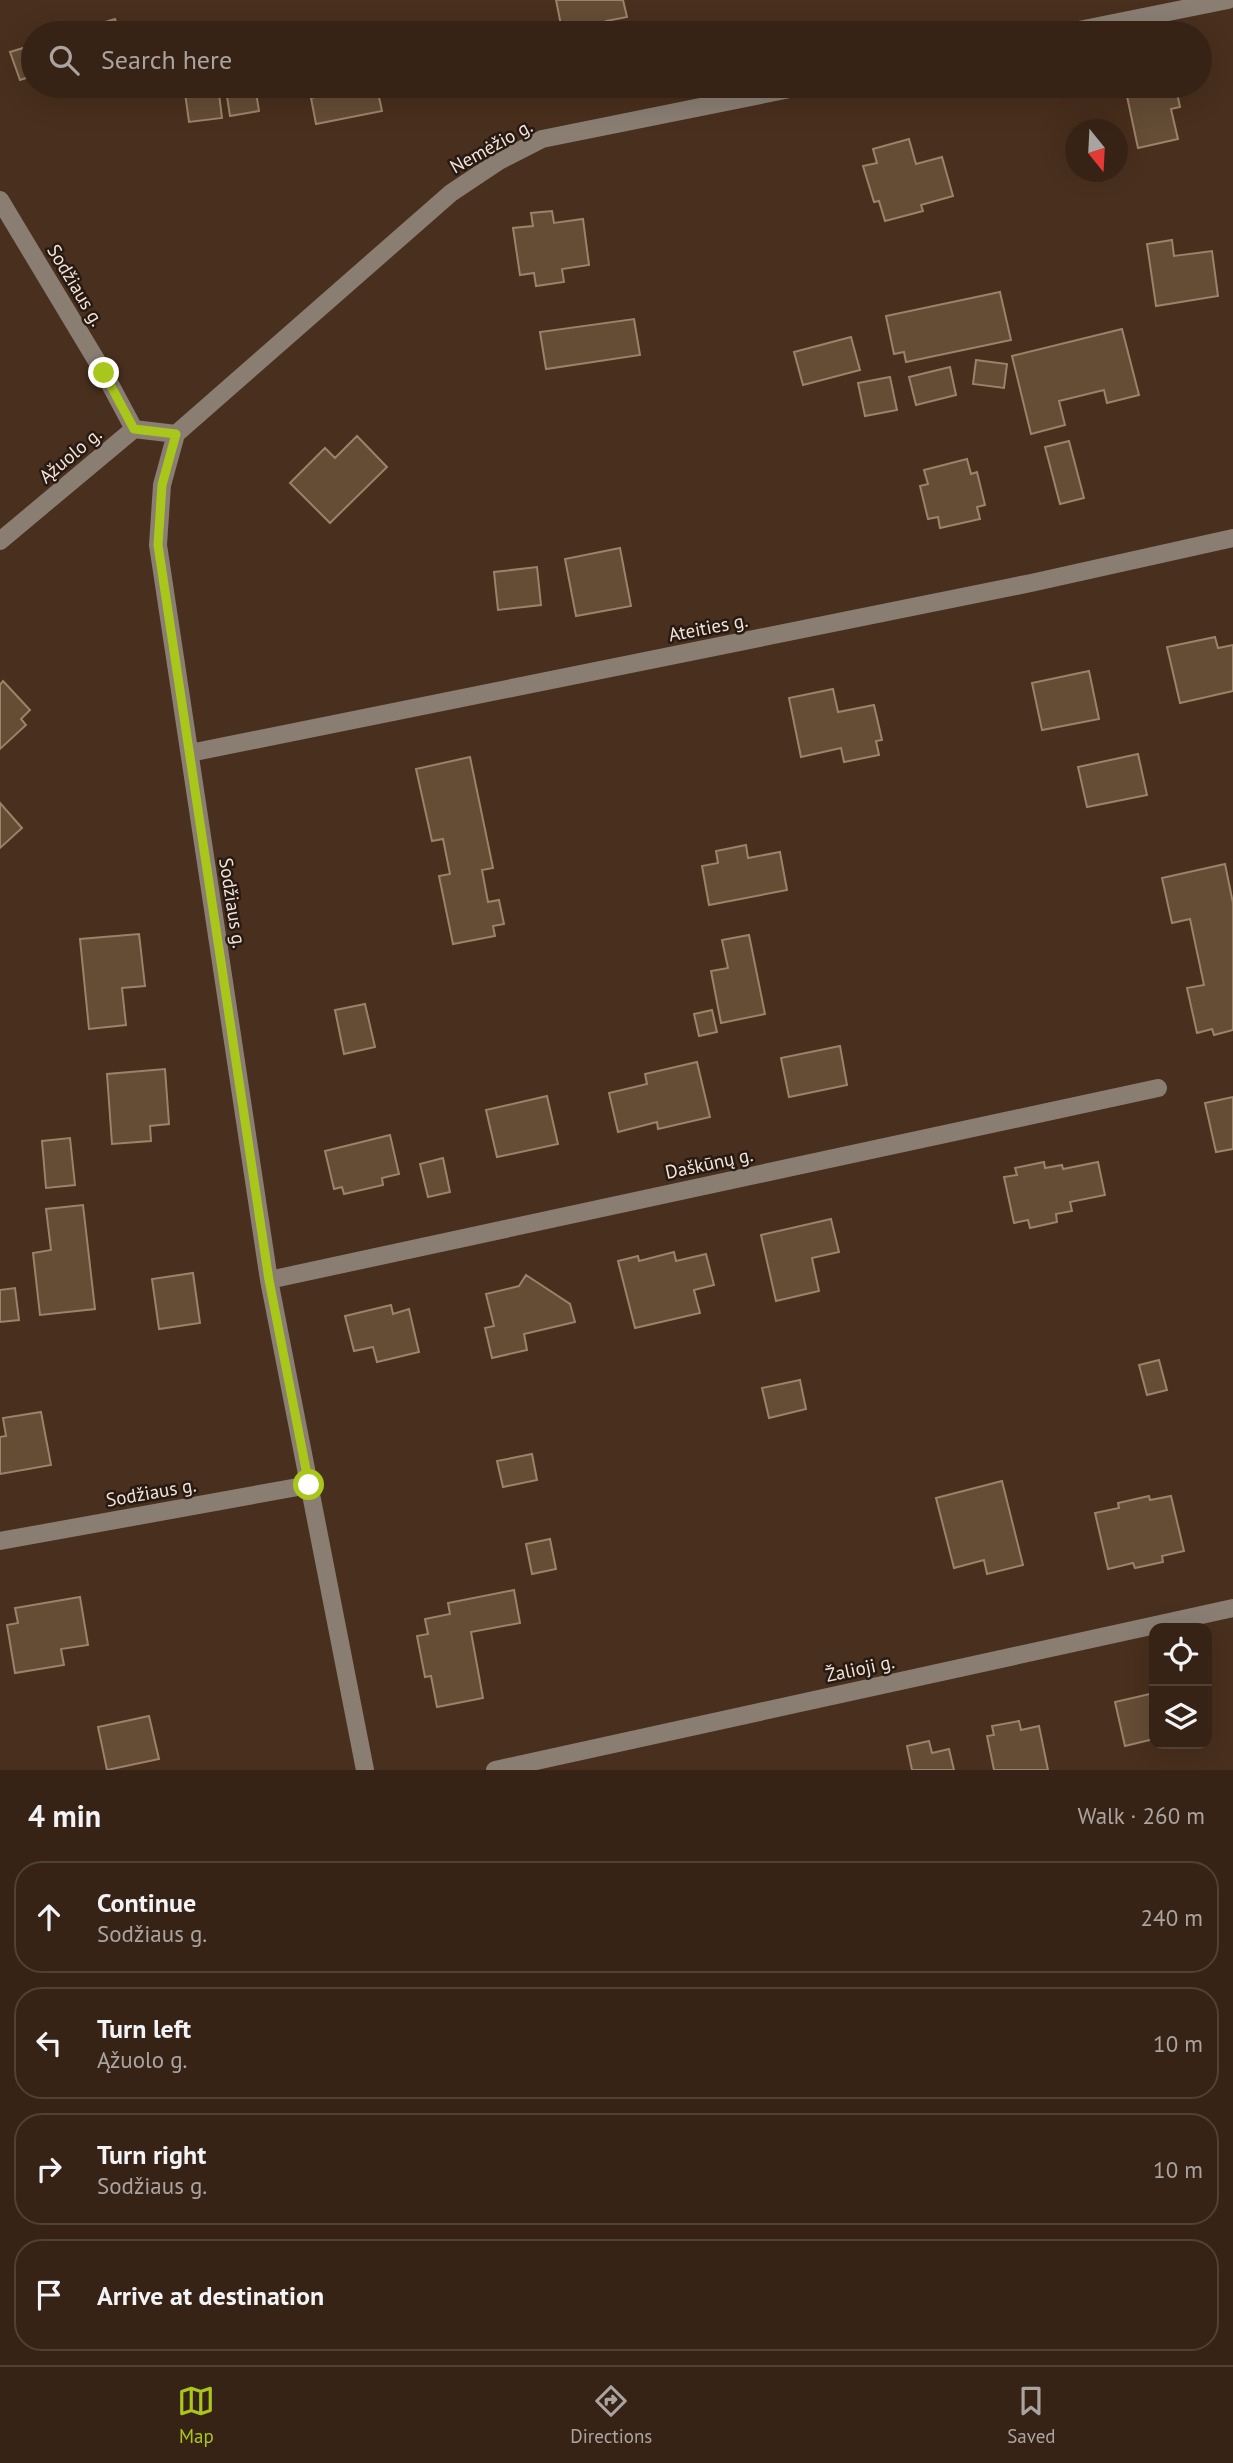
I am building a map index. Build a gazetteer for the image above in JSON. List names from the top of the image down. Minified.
{"streets":{"street":["Nemėžio g.","Sodžiaus g.","Ąžuolo g.","Ateities g.","Daškūnų g.","Žalioji g."]},"crossings":[["Nemėžio g.","Sodžiaus g."],["Sodžiaus g.","Ąžuolo g."],["Sodžiaus g.","Ateities g."],["Sodžiaus g.","Daškūnų g."]],"north":"bottom","page":{"search":"Search here","heading":["4 min","Walk · 260 m"],"list":[["Continue","Sodžiaus g.","240 m"],["Turn left","Ąžuolo g.","10 m"],["Turn right","Sodžiaus g.","10 m"],"Arrive at destination"],"nav":["Map","Directions","Saved"]}}
